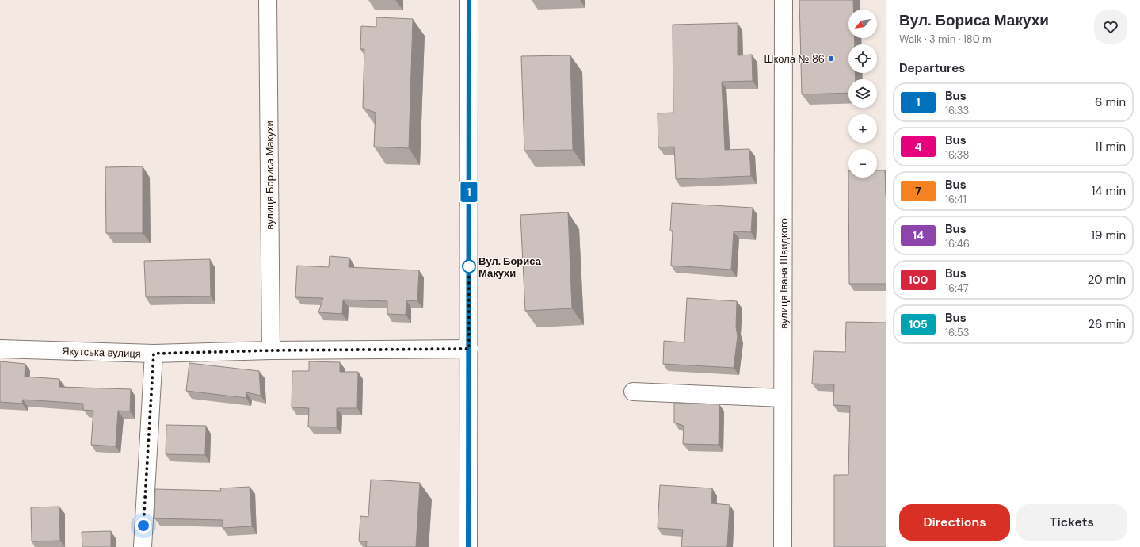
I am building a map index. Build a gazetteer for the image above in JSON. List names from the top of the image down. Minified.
{"streets":{"street":["вулиця Бориса Макухи","вулиця Івана Швидкого","Якутська вулиця"]},"crossings":[["вулиця Бориса Макухи","Якутська вулиця"]],"places":["Школа № 86","Вул. Бориса Макухи"],"lines":["bus line 1"],"north":"bottom left","page":{"on_map":"1","heading":[["Вул. Бориса Макухи","Walk · 3 min · 180 m"],"Departures"],"map_buttons":["+","−"],"list":[{"mark":"1","name":"Bus","note":"16:33","value":"6 min"},{"mark":"4","name":"Bus","note":"16:38","value":"11 min"},{"mark":"7","name":"Bus","note":"16:41","value":"14 min"},{"mark":"14","name":"Bus","note":"16:46","value":"19 min"},{"mark":"100","name":"Bus","note":"16:47","value":"20 min"},{"mark":"105","name":"Bus","note":"16:53","value":"26 min"}],"buttons":["Directions","Tickets"]}}
